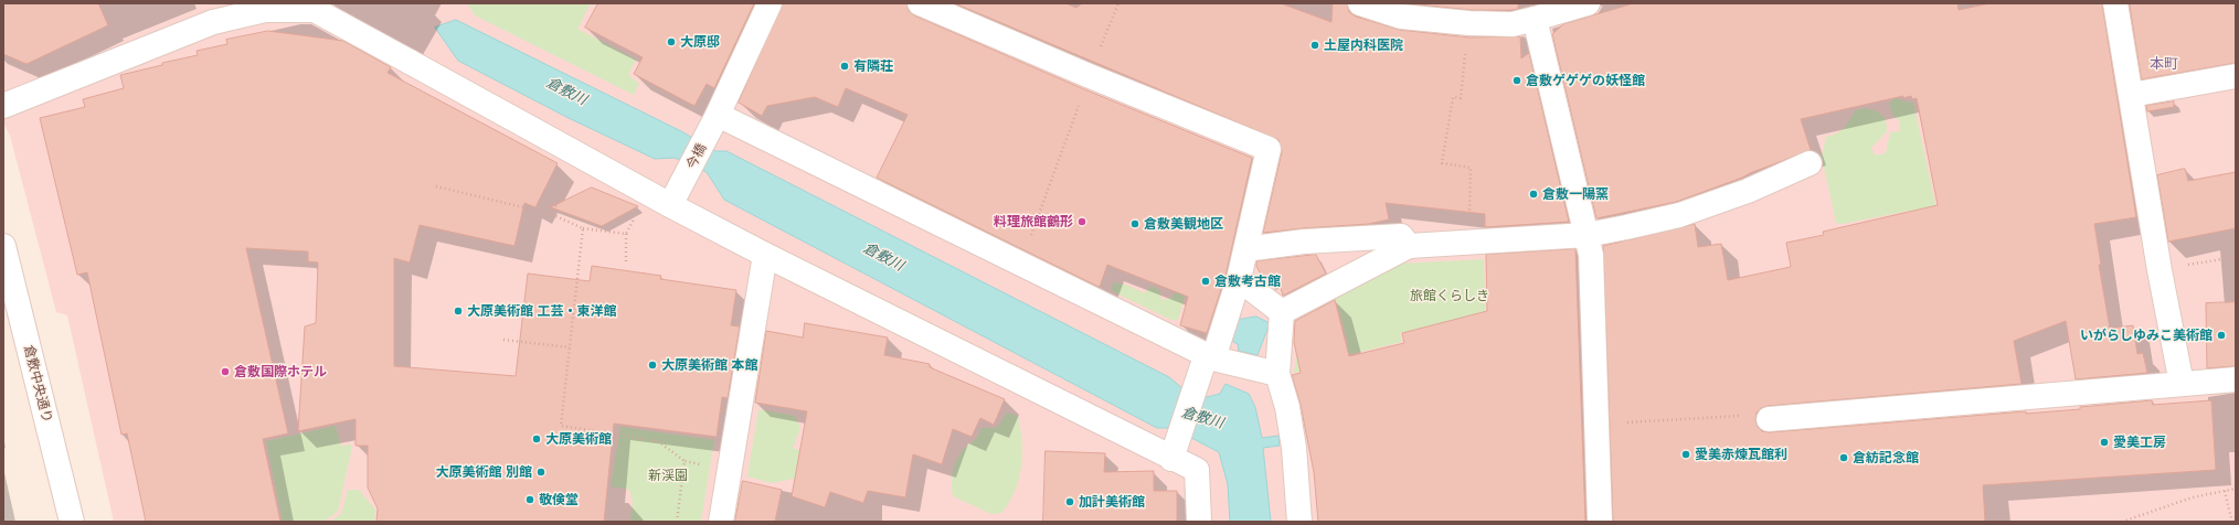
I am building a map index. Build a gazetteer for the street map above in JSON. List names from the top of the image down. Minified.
{"streets":{"street":["今橋","倉敷中央通り"]},"districts":["本町"],"water":["倉敷川"],"parks":["旅館くらしき","新渓園"],"places":["大原邸","土屋内科医院","有隣荘","倉敷ゲゲゲの妖怪館","倉敷一陽窯","料理旅館鶴形","倉敷美観地区","倉敷考古館","大原美術館 工芸・東洋館","いがらしゆみこ美術館","大原美術館 本館","倉敷国際ホテル","大原美術館","愛美工房","愛美赤煉瓦館利","倉紡記念館","大原美術館 別館","敬倹堂","加計美術館"]}
